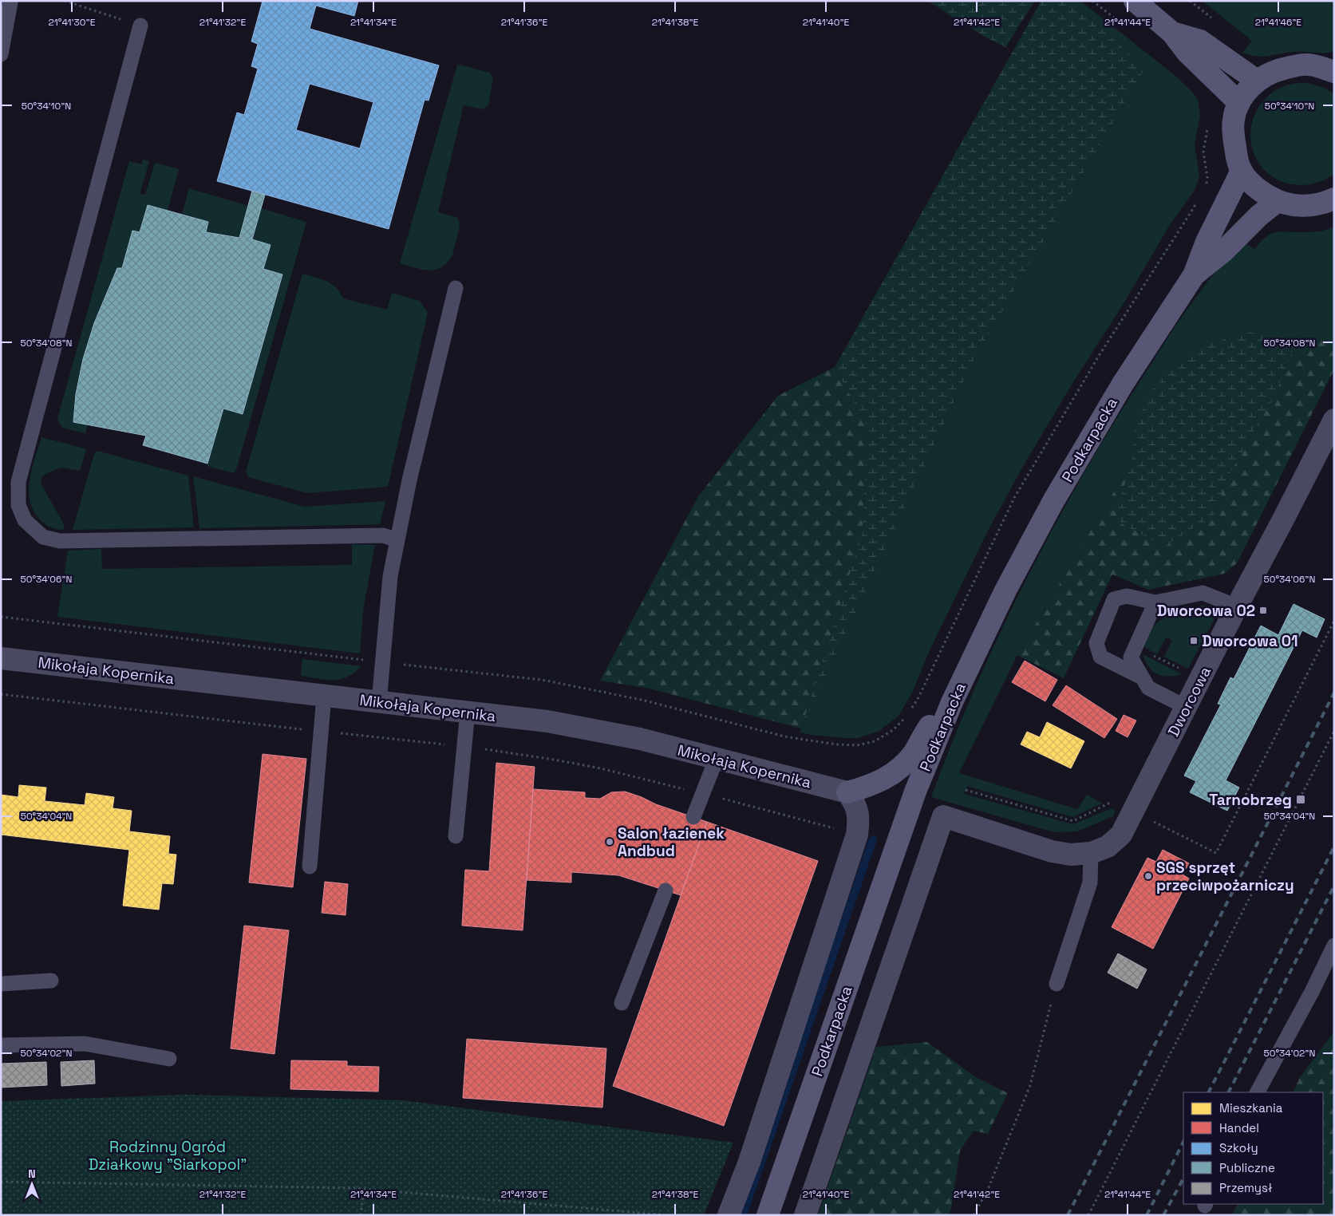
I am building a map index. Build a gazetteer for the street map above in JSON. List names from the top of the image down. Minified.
{"streets":{"main road":["Podkarpacka"],"street":["Mikołaja Kopernika","Dworcowa"]},"parks":["Rodzinny Ogród Działkowy \"Siarkopol\""],"places":{"transit":["Dworcowa 02","Dworcowa 01","Tarnobrzeg"],"other":["Salon łazienek Andbud","SGS sprzęt przeciwpożarniczy"]},"legend":["Mieszkania","Handel","Szkoły","Publiczne","Przemysł"],"north":"top","coordinates":["21°41'30\"E","21°41'32\"E","21°41'34\"E","21°41'36\"E","21°41'38\"E","21°41'40\"E","21°41'42\"E","21°41'44\"E","21°41'46\"E","50°34'10\"N","50°34'08\"N","50°34'06\"N","50°34'04\"N","50°34'02\"N"]}
